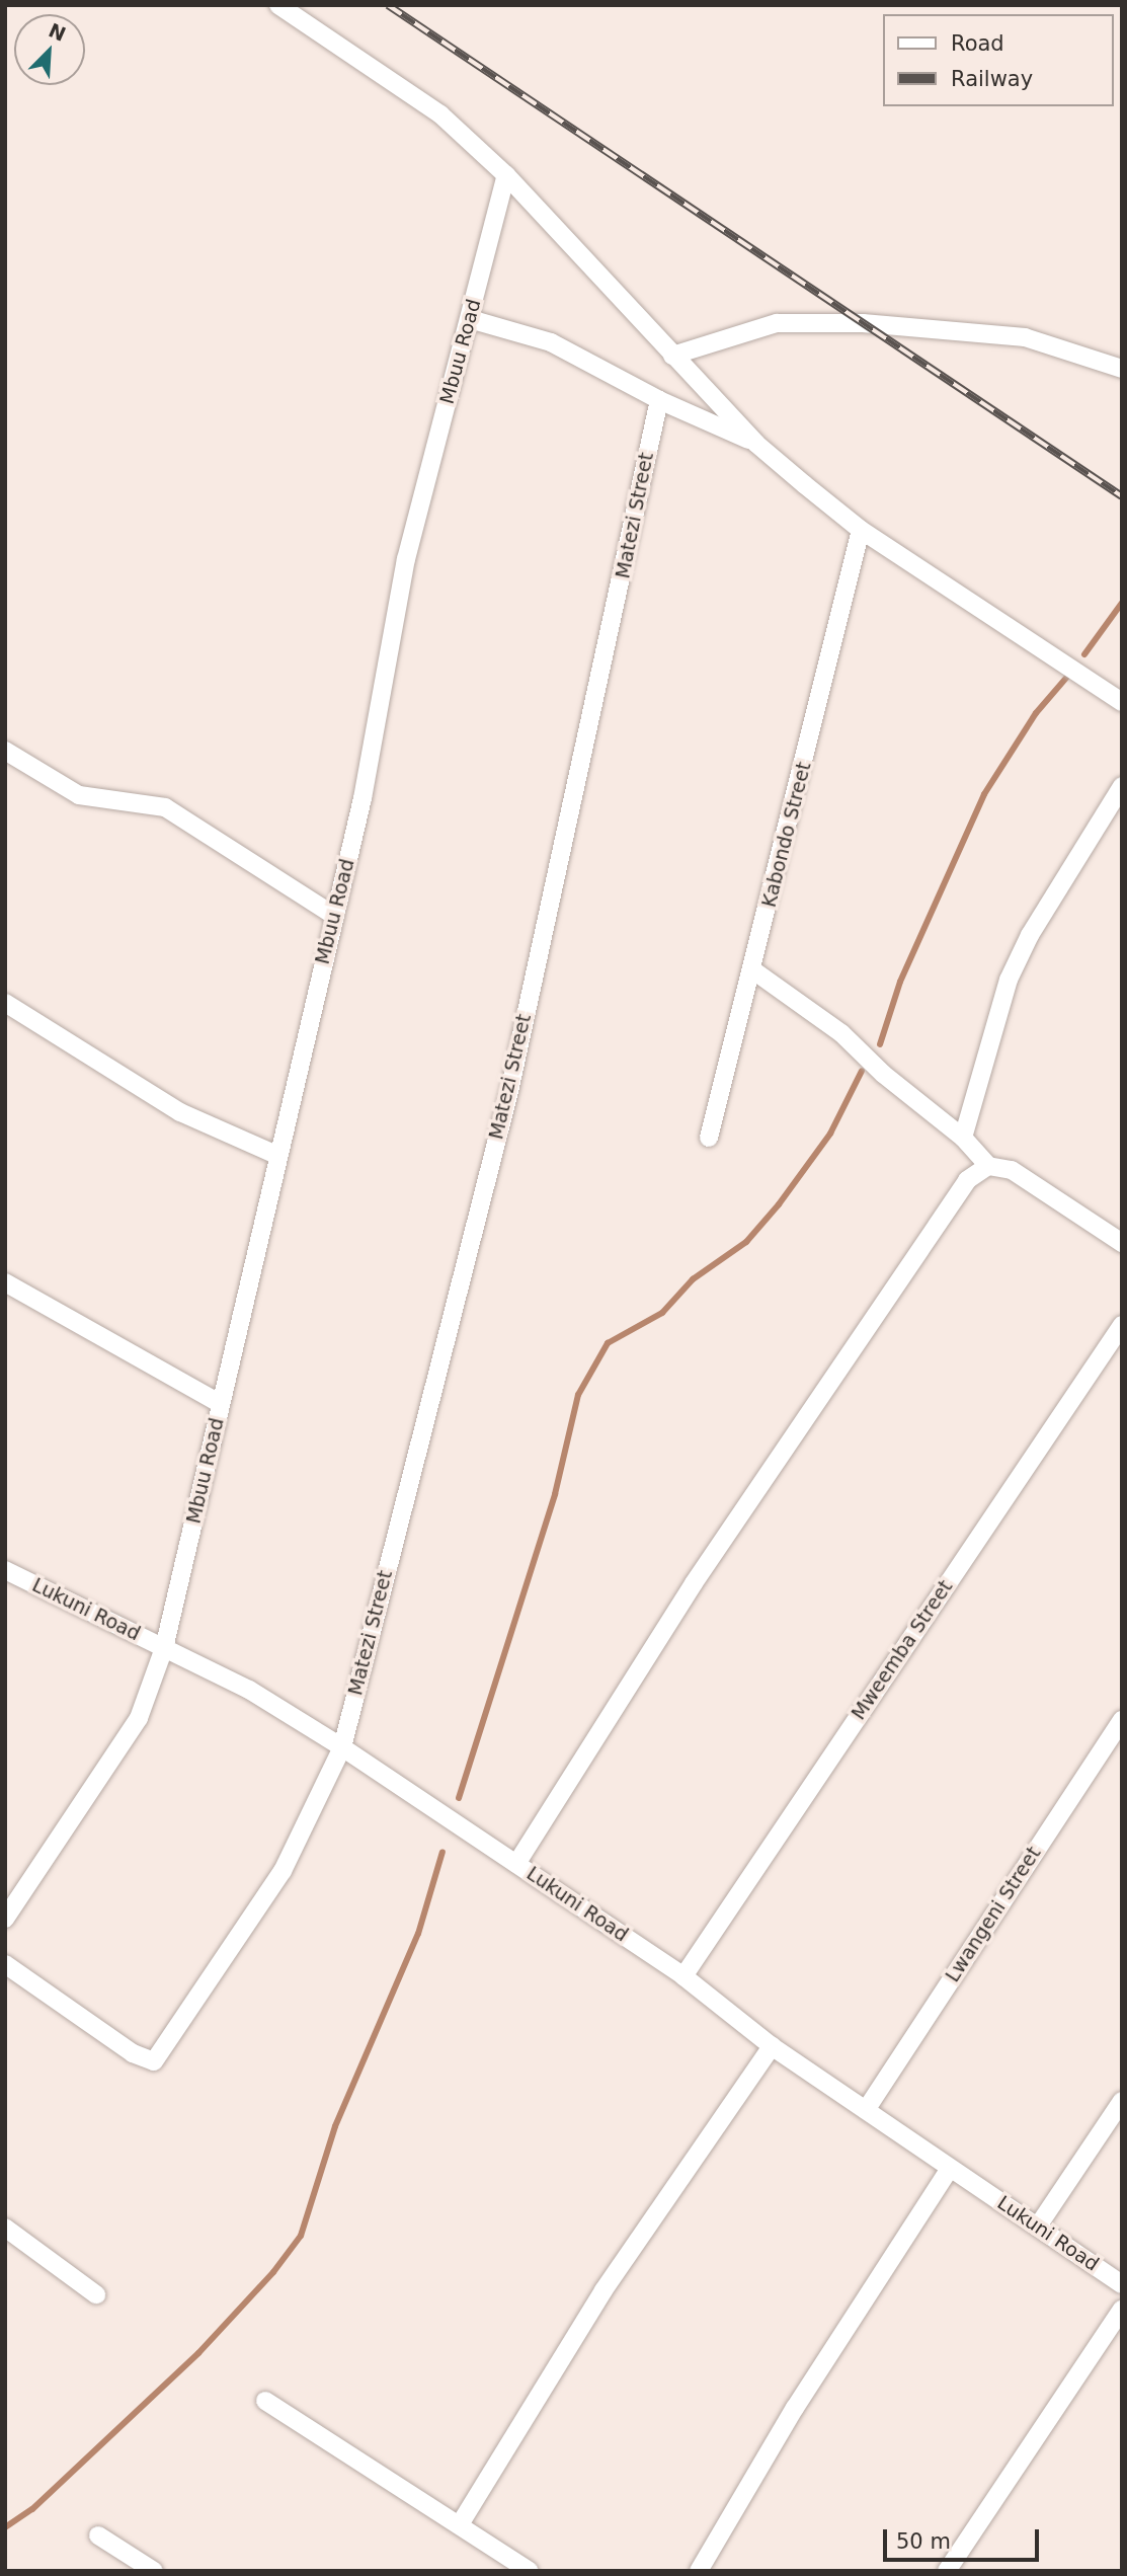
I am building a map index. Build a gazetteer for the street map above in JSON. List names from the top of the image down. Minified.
{"streets":{"street":["Mbuu Road","Matezi Street","Kabondo Street","Lukuni Road","Mweemba Street","Lwangeni Street"]},"crossings":[["Mbuu Road","Lukuni Road"],["Matezi Street","Lukuni Road"],["Lukuni Road","Mweemba Street"],["Lukuni Road","Lwangeni Street"]],"legend":["Road","Railway"],"scale_bar":"50 m","north":"top right"}
